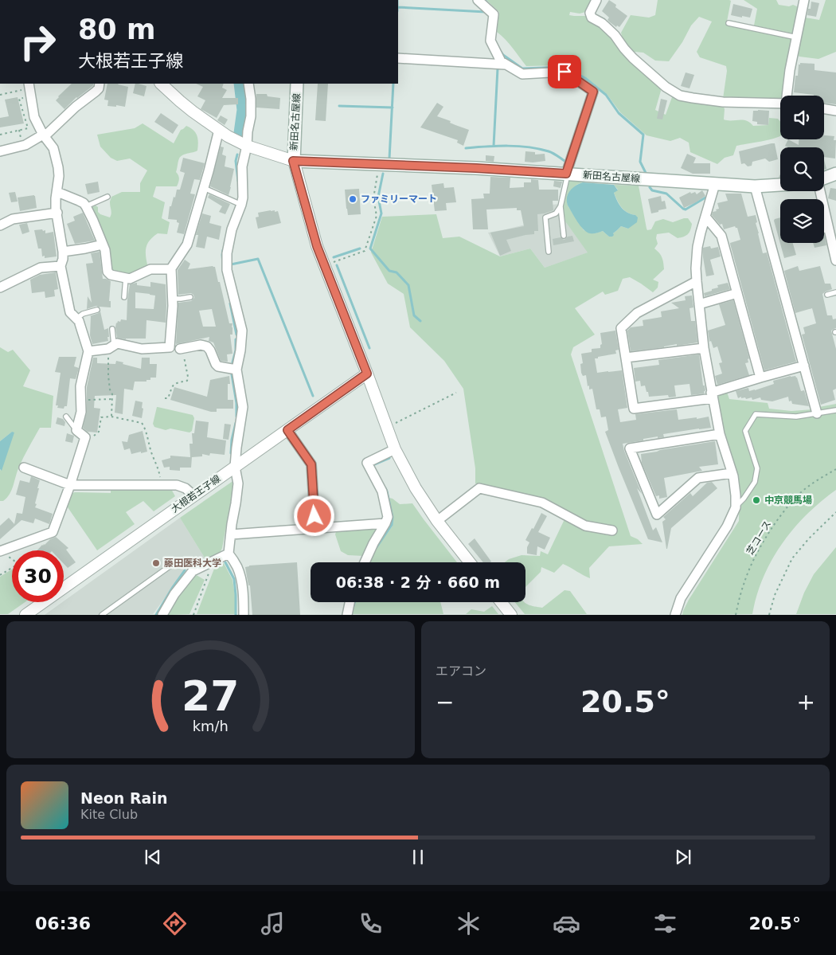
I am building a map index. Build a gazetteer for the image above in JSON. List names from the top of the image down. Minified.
{"streets":{"main road":["新田名古屋線"],"street":["大根若王子線"],"path":["芝コース"]},"places":["ファミリーマート","中京競馬場","藤田医科大学"],"page":{"turn":["80 m","大根若王子線"],"limit":"30","trip":"06:38 · 2 分 · 660 m","tile":"エアコン","heat":["−","20.5°","+"],"song":["Neon Rain","Kite Club"],"tabs":["06:36","20.5°"],"gauge":["27","km/h"]}}
